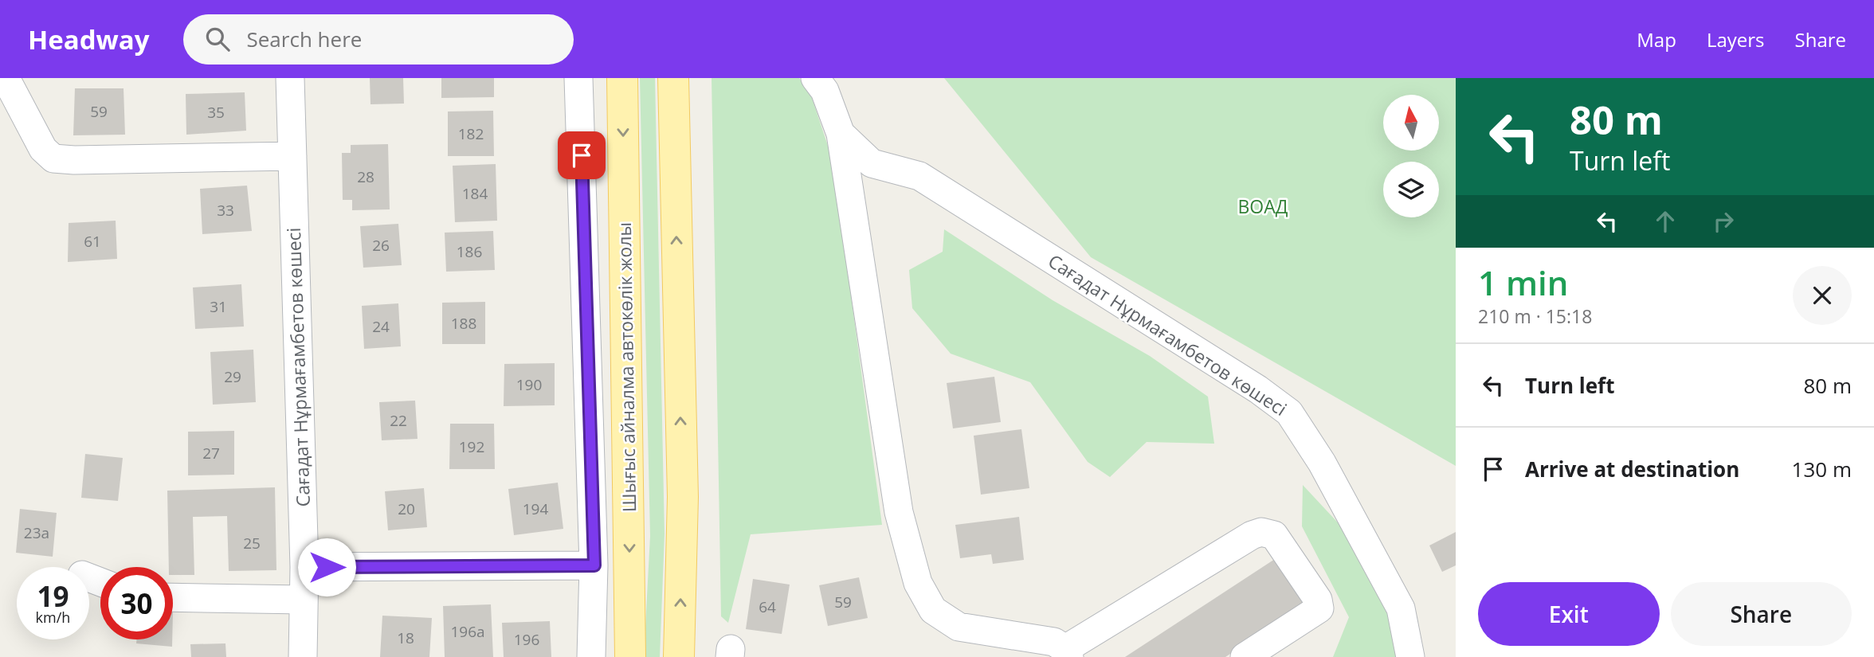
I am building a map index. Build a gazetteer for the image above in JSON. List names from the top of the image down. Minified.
{"streets":{"main road":["Шығыс айналма автокөлік жолы"],"street":["Сағадат Нұрмағамбетов көшесі"]},"parks":["ВОАД"],"house_numbers":["59","35","182","28","184","33","61","26","186","31","188","24","29","190","22","192","27","20","194","23а","25","59","64","196а","18","196"],"north":"top","page":{"header":"Headway","search":"Search here","nav":["Map","Layers","Share"],"turn":["80 m","Turn left"],"heading":["1 min","210 m · 15:18"],"list":[{"name":"Turn left","value":"80 m"},{"name":"Arrive at destination","value":"130 m"}],"speed":"19 km/h","limit":"30","buttons":["Exit","Share"]}}
